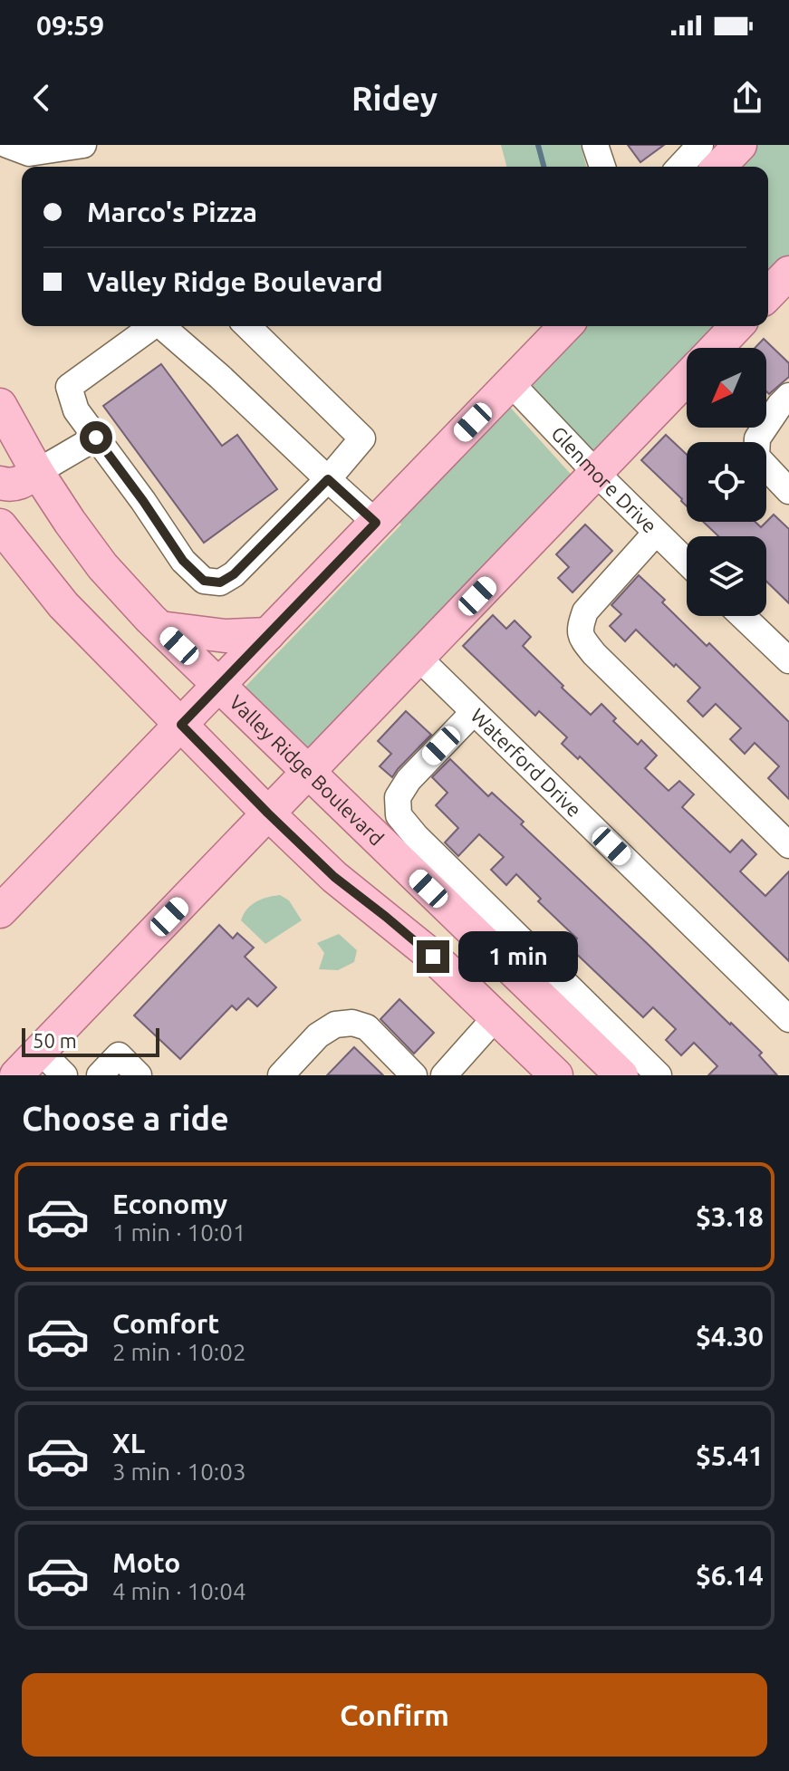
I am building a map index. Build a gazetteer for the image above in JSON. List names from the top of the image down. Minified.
{"streets":{"main road":["Valley Ridge Boulevard"],"street":["Glenmore Drive","Waterford Drive"]},"scale_bar":"50 m","north":"bottom left","page":{"status":"09:59","header":"Ridey","banner":["Marco's Pizza","Valley Ridge Boulevard"],"bubble":"1 min","scale":"50 m","heading":"Choose a ride","list":[{"name":"Economy","note":"1 min · 10:01","value":"$3.18"},{"name":"Comfort","note":"2 min · 10:02","value":"$4.30"},{"name":"XL","note":"3 min · 10:03","value":"$5.41"},{"name":"Moto","note":"4 min · 10:04","value":"$6.14"}],"buttons":"Confirm"}}
